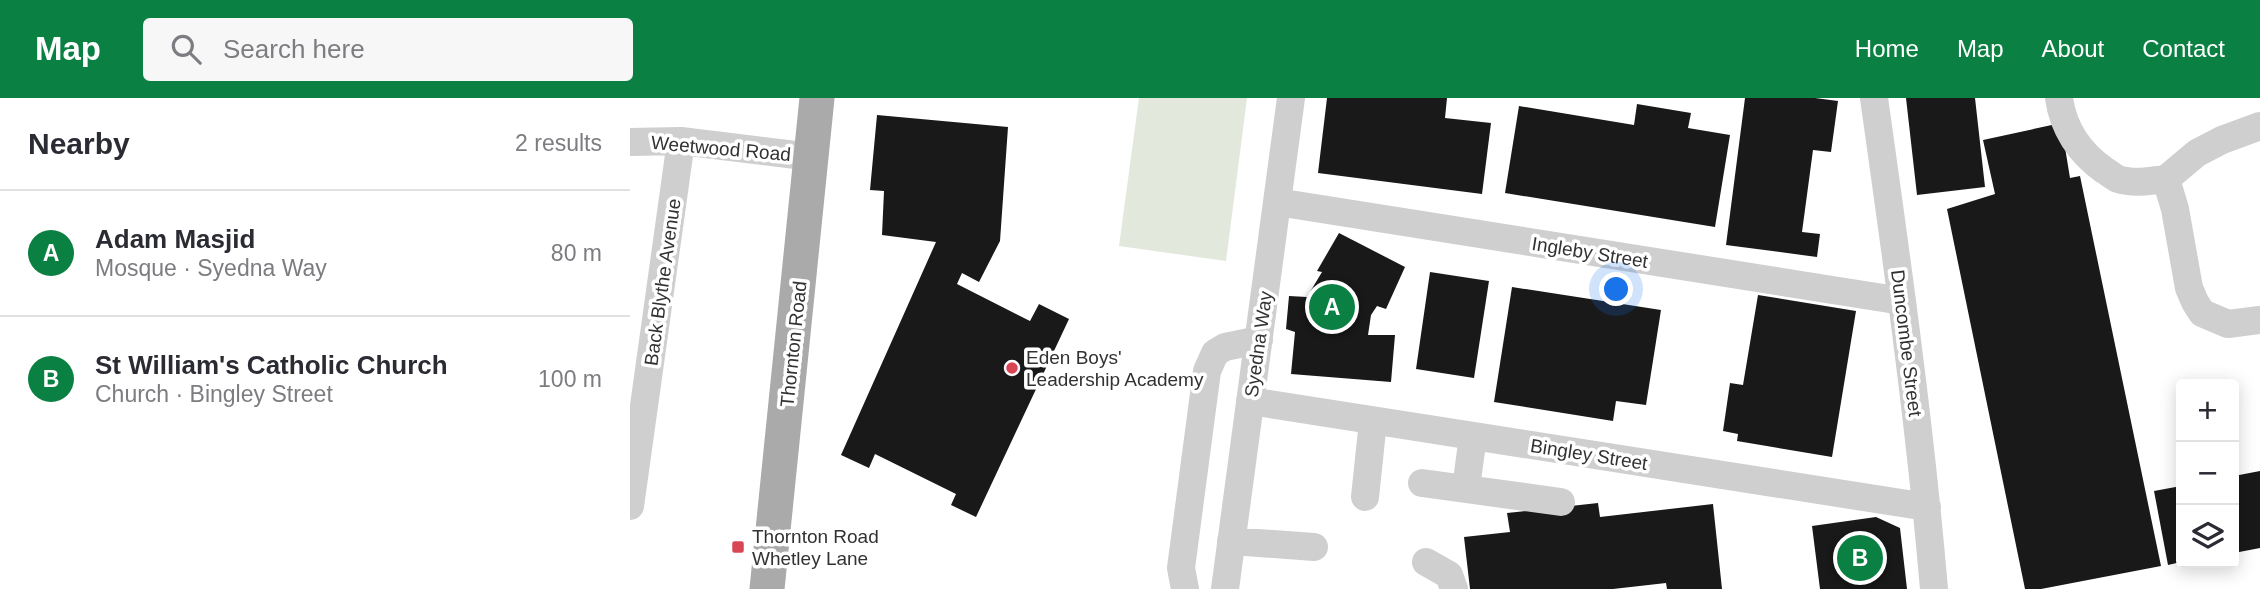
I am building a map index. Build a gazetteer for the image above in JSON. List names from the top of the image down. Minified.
{"streets":{"main road":["Thornton Road"],"street":["Weetwood Road","Ingleby Street","Back Blythe Avenue","Duncombe Street","Syedna Way","Bingley Street"]},"crossings":[["Weetwood Road","Back Blythe Avenue"],["Weetwood Road","Thornton Road"],["Ingleby Street","Duncombe Street"],["Ingleby Street","Syedna Way"],["Duncombe Street","Bingley Street"],["Syedna Way","Bingley Street"]],"places":{"other":["Eden Boys' Leadership Academy"],"transit":["Thornton Road Whetley Lane"]},"page":{"header":"Map","search":"Search here","nav":["Home","Map","About","Contact"],"heading":["Nearby","2 results"],"list":[{"mark":"A","name":"Adam Masjid","note":"Mosque · Syedna Way","value":"80 m"},{"mark":"B","name":"St William's Catholic Church","note":"Church · Bingley Street","value":"100 m"}],"pins":["A","B"],"map_buttons":["+","−"]}}
